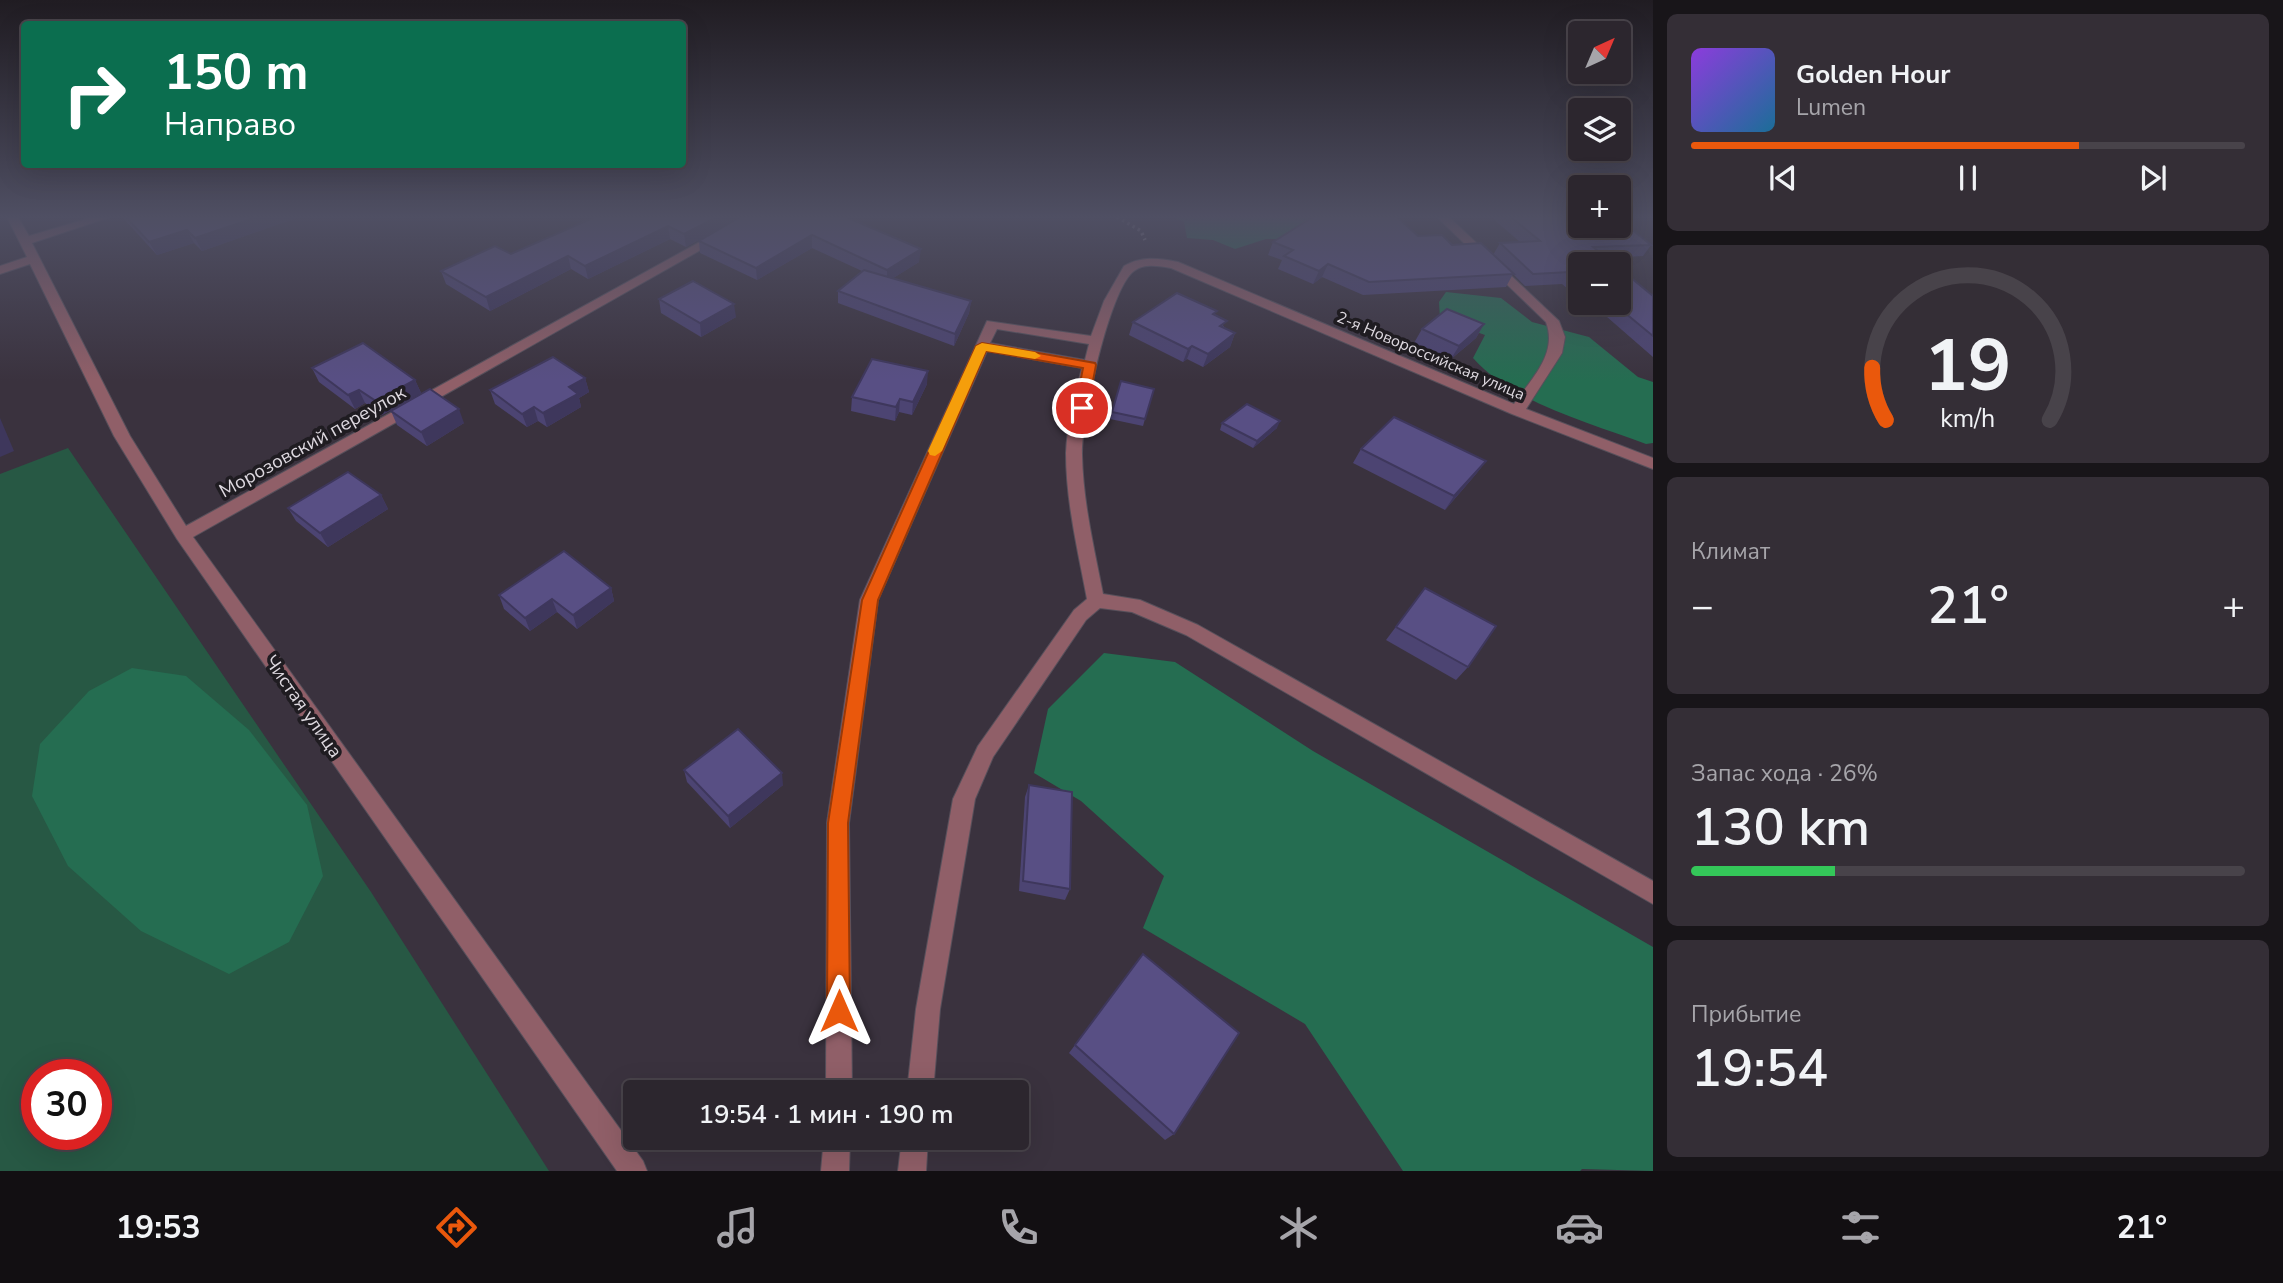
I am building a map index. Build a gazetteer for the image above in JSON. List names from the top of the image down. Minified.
{"streets":{"street":["2-я Новороссийская улица","Морозовский переулок","Чистая улица"]},"crossings":[["Морозовский переулок","Чистая улица"]],"north":"top right","page":{"map_buttons":["+","−"],"turn":["150 m","Направо"],"song":["Golden Hour","Lumen"],"tile":["Климат",["Запас хода · 26%","130 km"],["Прибытие","19:54"]],"heat":["−","21°","+"],"limit":"30","trip":"19:54 · 1 мин · 190 m","tabs":["19:53","21°"],"gauge":["19","km/h"]}}
